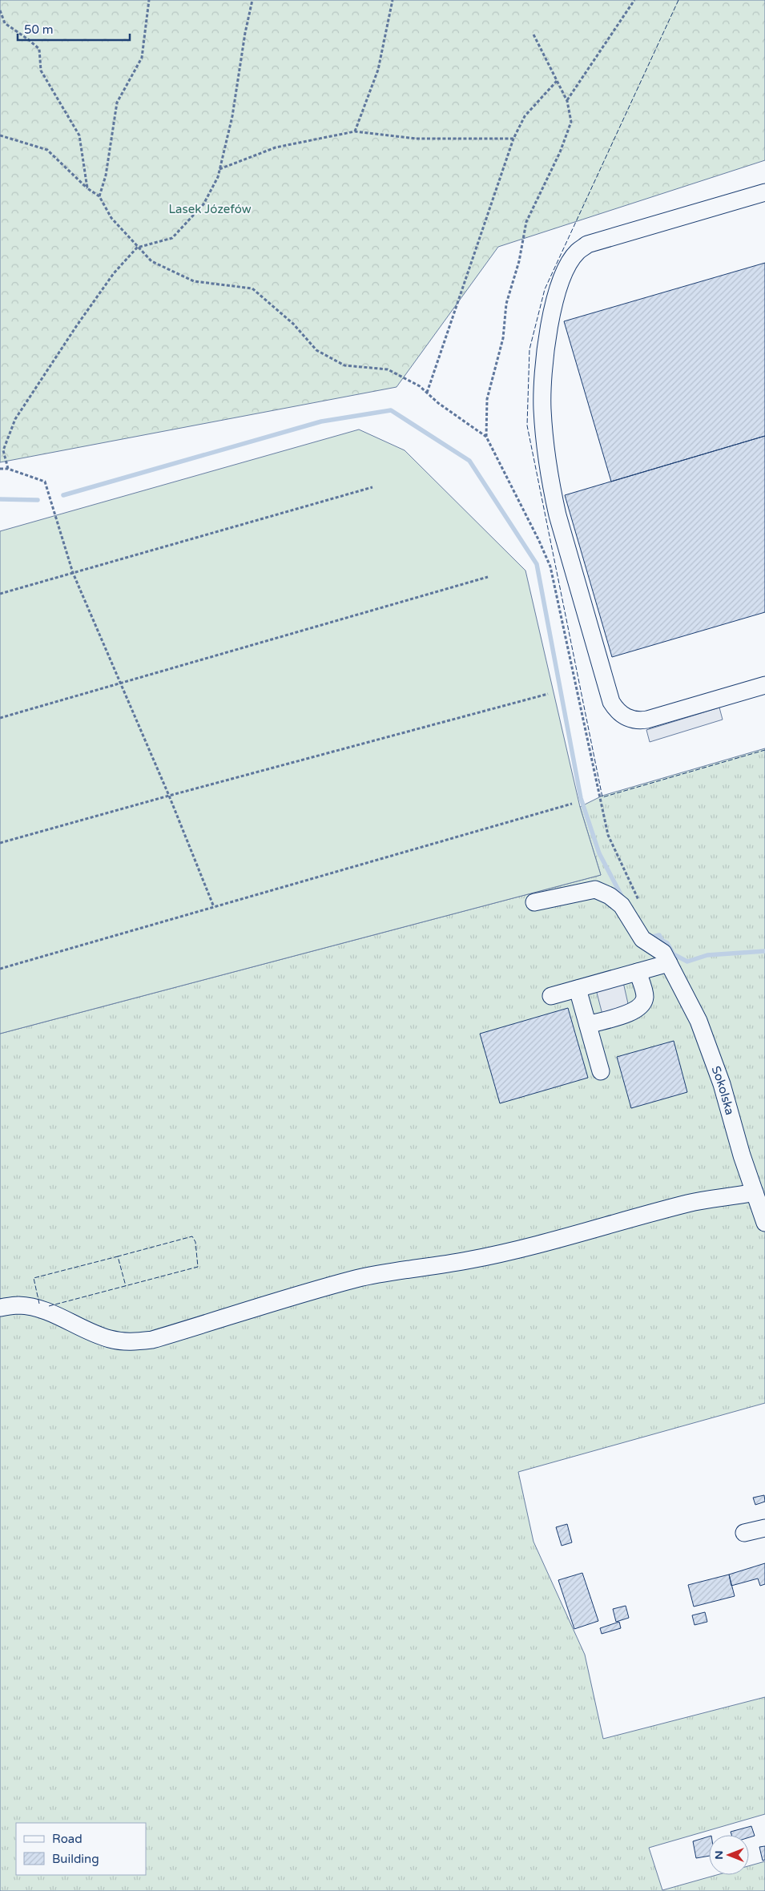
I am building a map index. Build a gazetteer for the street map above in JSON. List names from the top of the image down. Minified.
{"streets":{"street":["Sokolska"]},"parks":["Lasek Józefów"],"legend":["Road","Building"],"scale_bar":"50 m","north":"left"}
